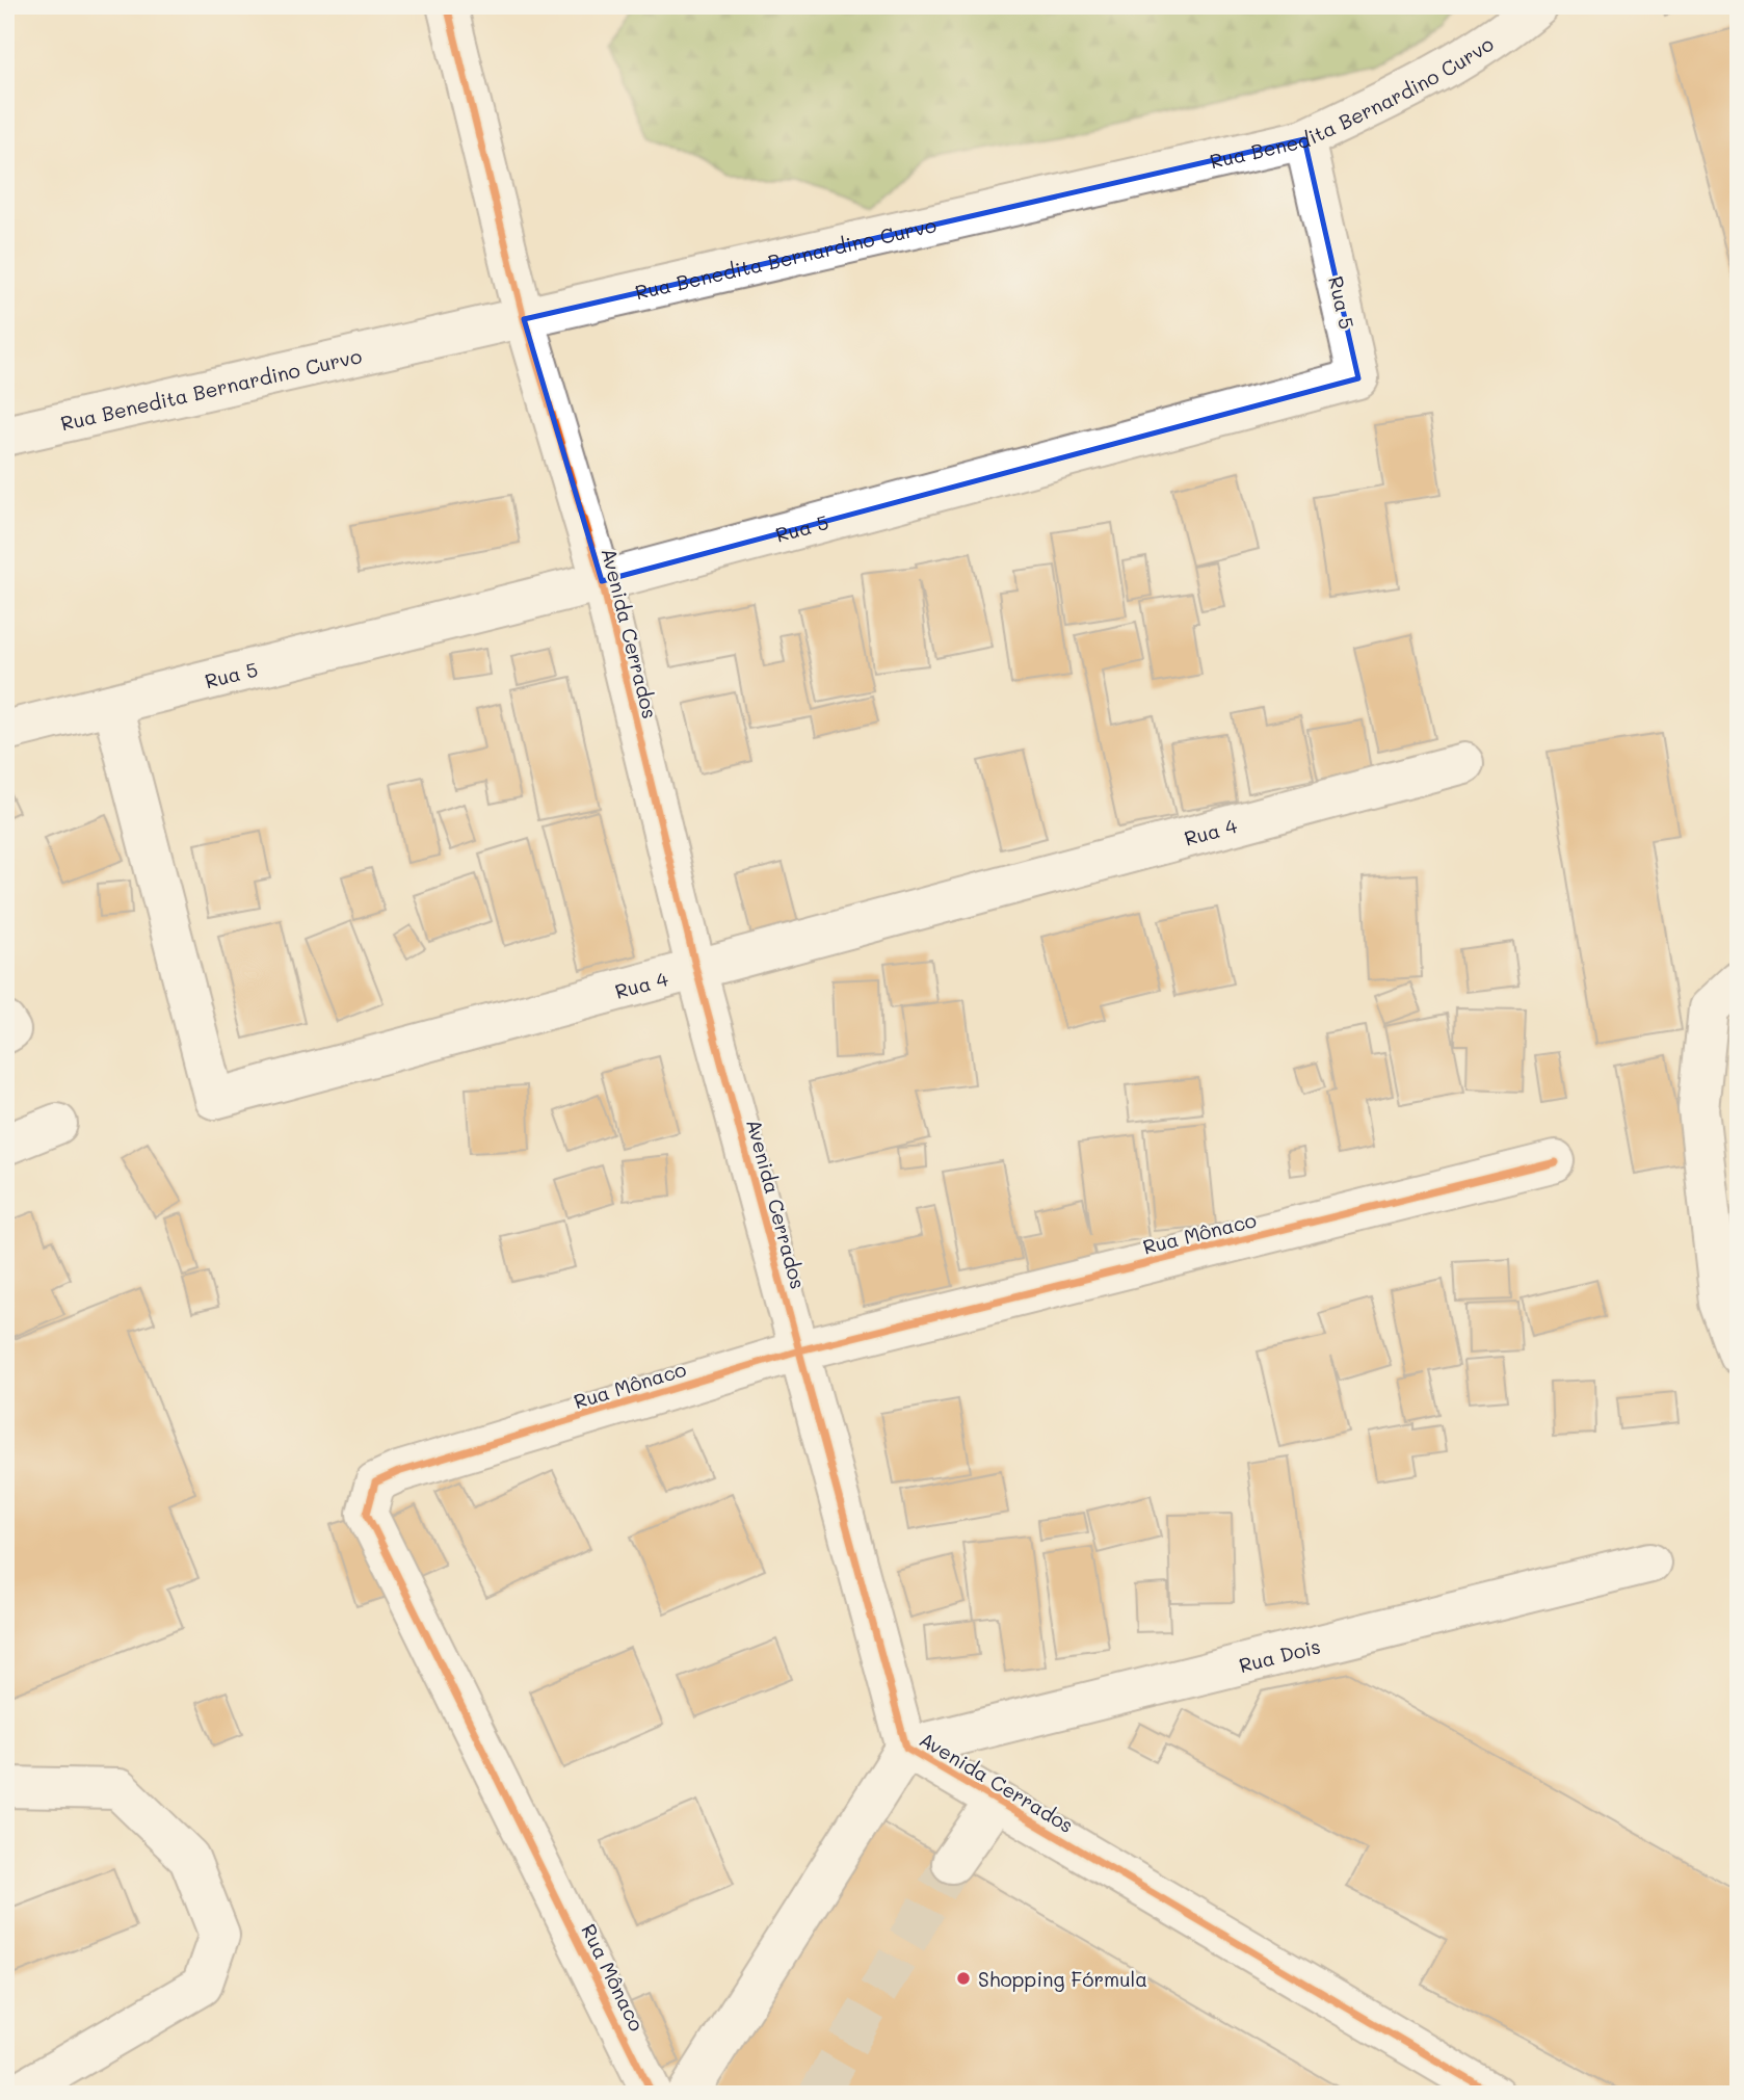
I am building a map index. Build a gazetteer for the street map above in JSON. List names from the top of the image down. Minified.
{"streets":{"street":["Rua Benedita Bernardino Curvo","Rua 5","Avenida Cerrados","Rua 4","Rua Mônaco","Rua Dois"]},"crossings":[["Rua Benedita Bernardino Curvo","Rua 5"],["Rua Benedita Bernardino Curvo","Avenida Cerrados"],["Rua 5","Avenida Cerrados"],["Rua 5","Rua 4"],["Avenida Cerrados","Rua 4"],["Avenida Cerrados","Rua Mônaco"],["Avenida Cerrados","Rua Dois"]],"places":["Shopping Fórmula"]}
